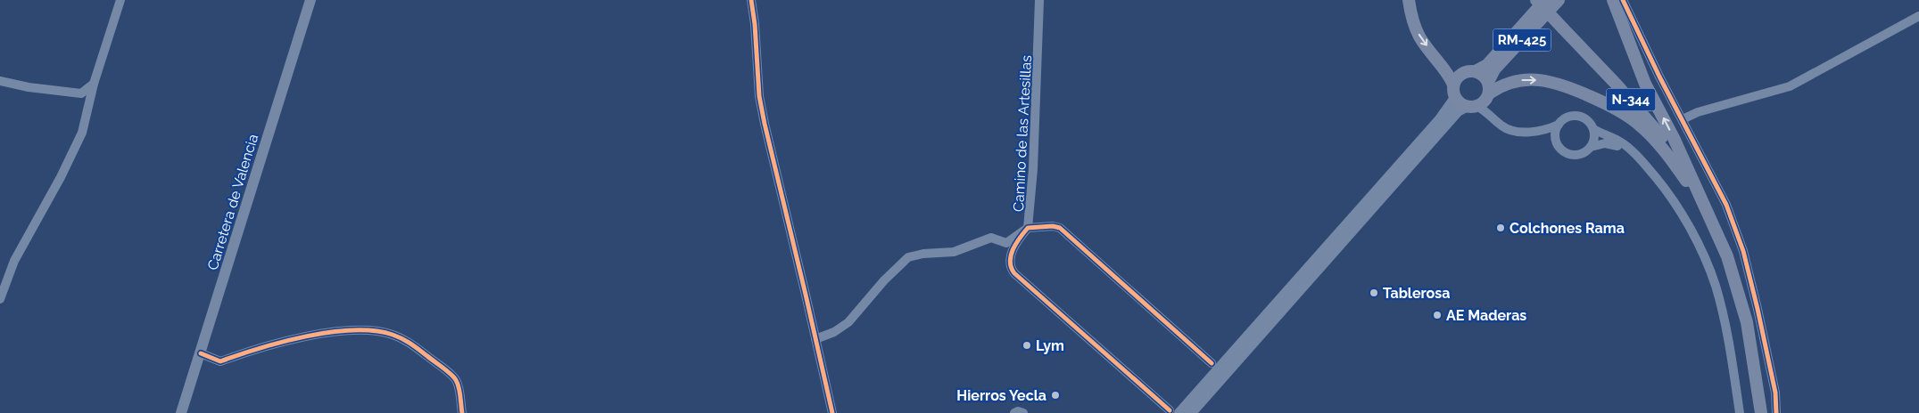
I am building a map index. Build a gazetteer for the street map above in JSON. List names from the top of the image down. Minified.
{"streets":{"highway":["RM-425","N-344"],"main road":["Carretera de Valencia"],"street":["Camino de las Artesillas"]},"places":["Colchones Rama","Tablerosa","AE Maderas","Lym","Hierros Yecla"]}
